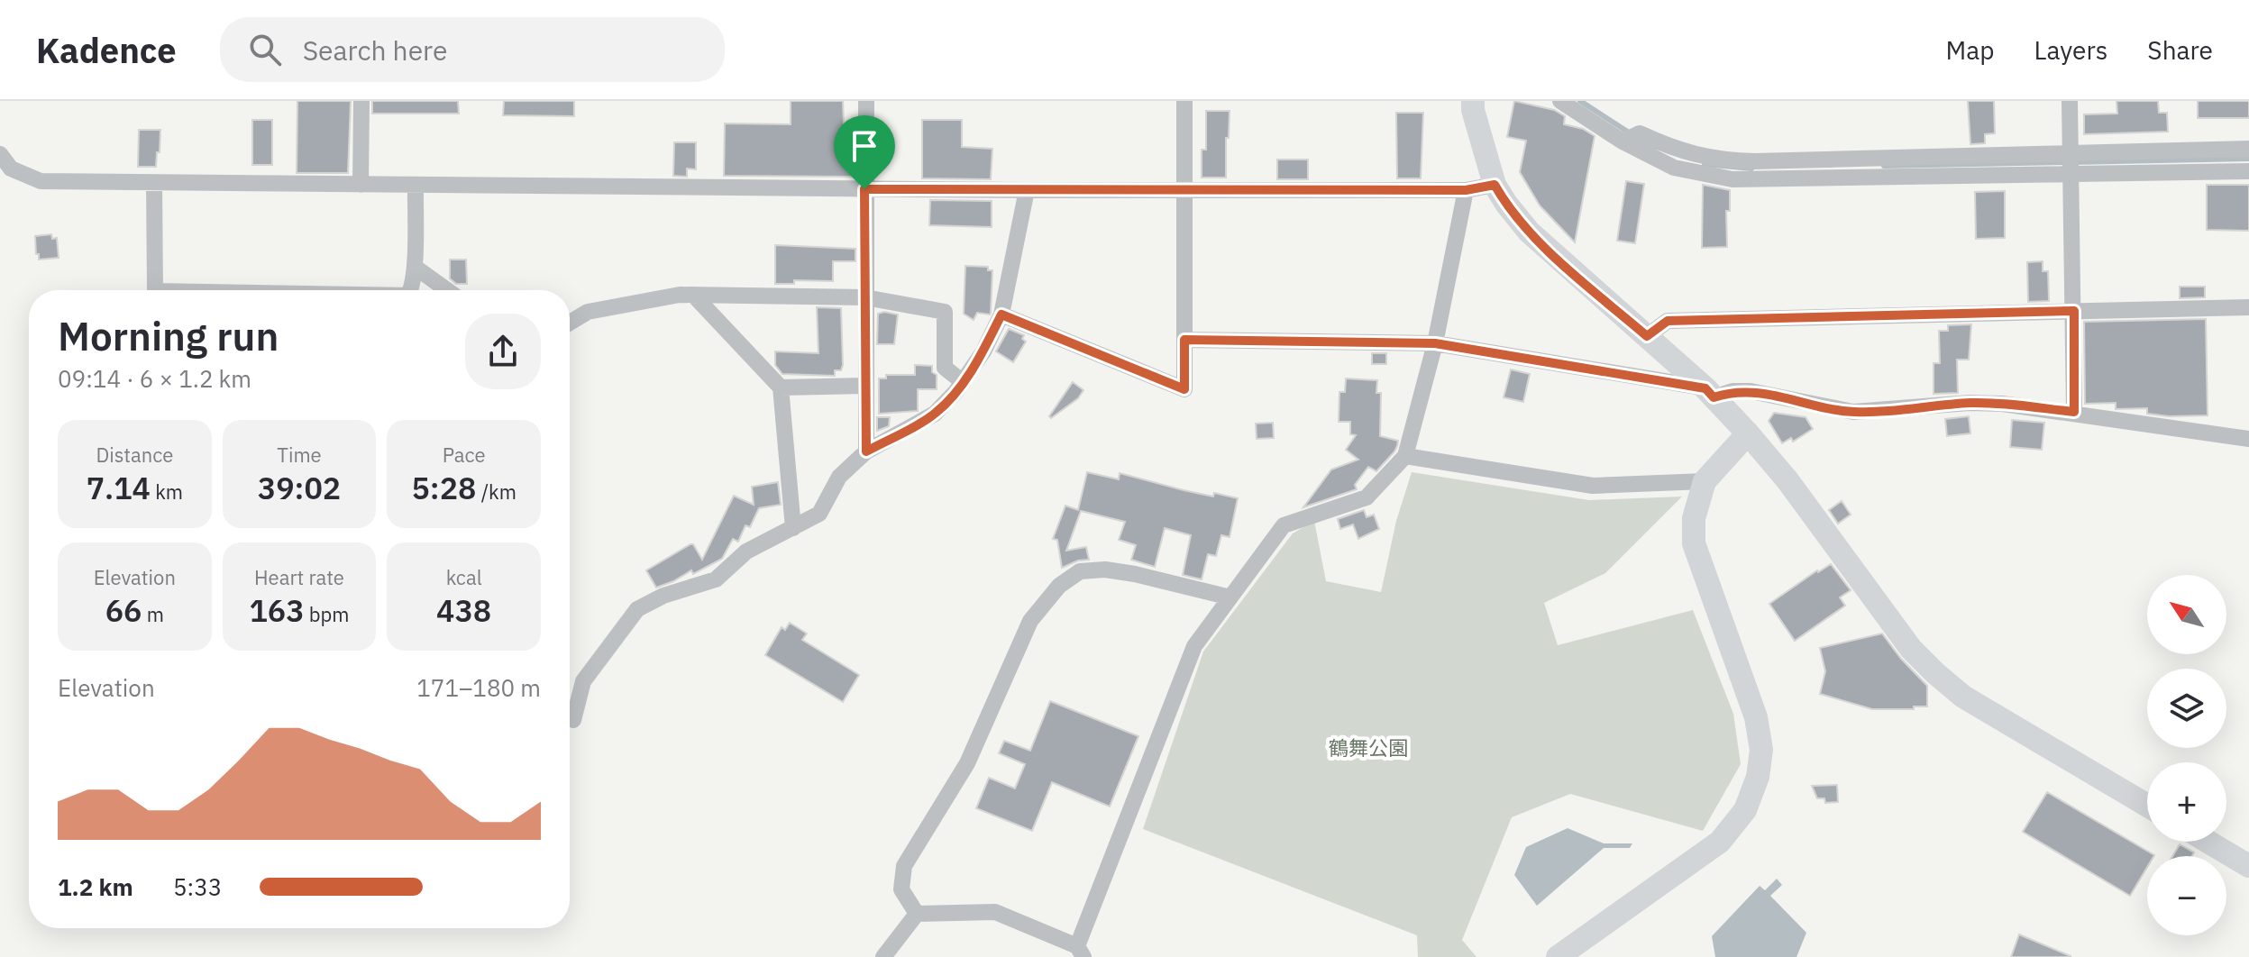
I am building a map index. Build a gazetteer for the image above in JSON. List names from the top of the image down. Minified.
{"parks":["鶴舞公園"],"north":"top left","page":{"header":"Kadence","search":"Search here","nav":["Map","Layers","Share"],"heading":["Morning run","09:14 · 6 × 1.2 km"],"stats":[["Distance","7.14 km"],["Time","39:02"],["Pace","5:28 /km"],["Elevation","66 m"],["Heart rate","163 bpm"],["kcal","438"]],"map_buttons":["+","−"],"chart":["Elevation","171–180 m"],"list":[{"name":"1.2 km","note":"5:33"}]}}
